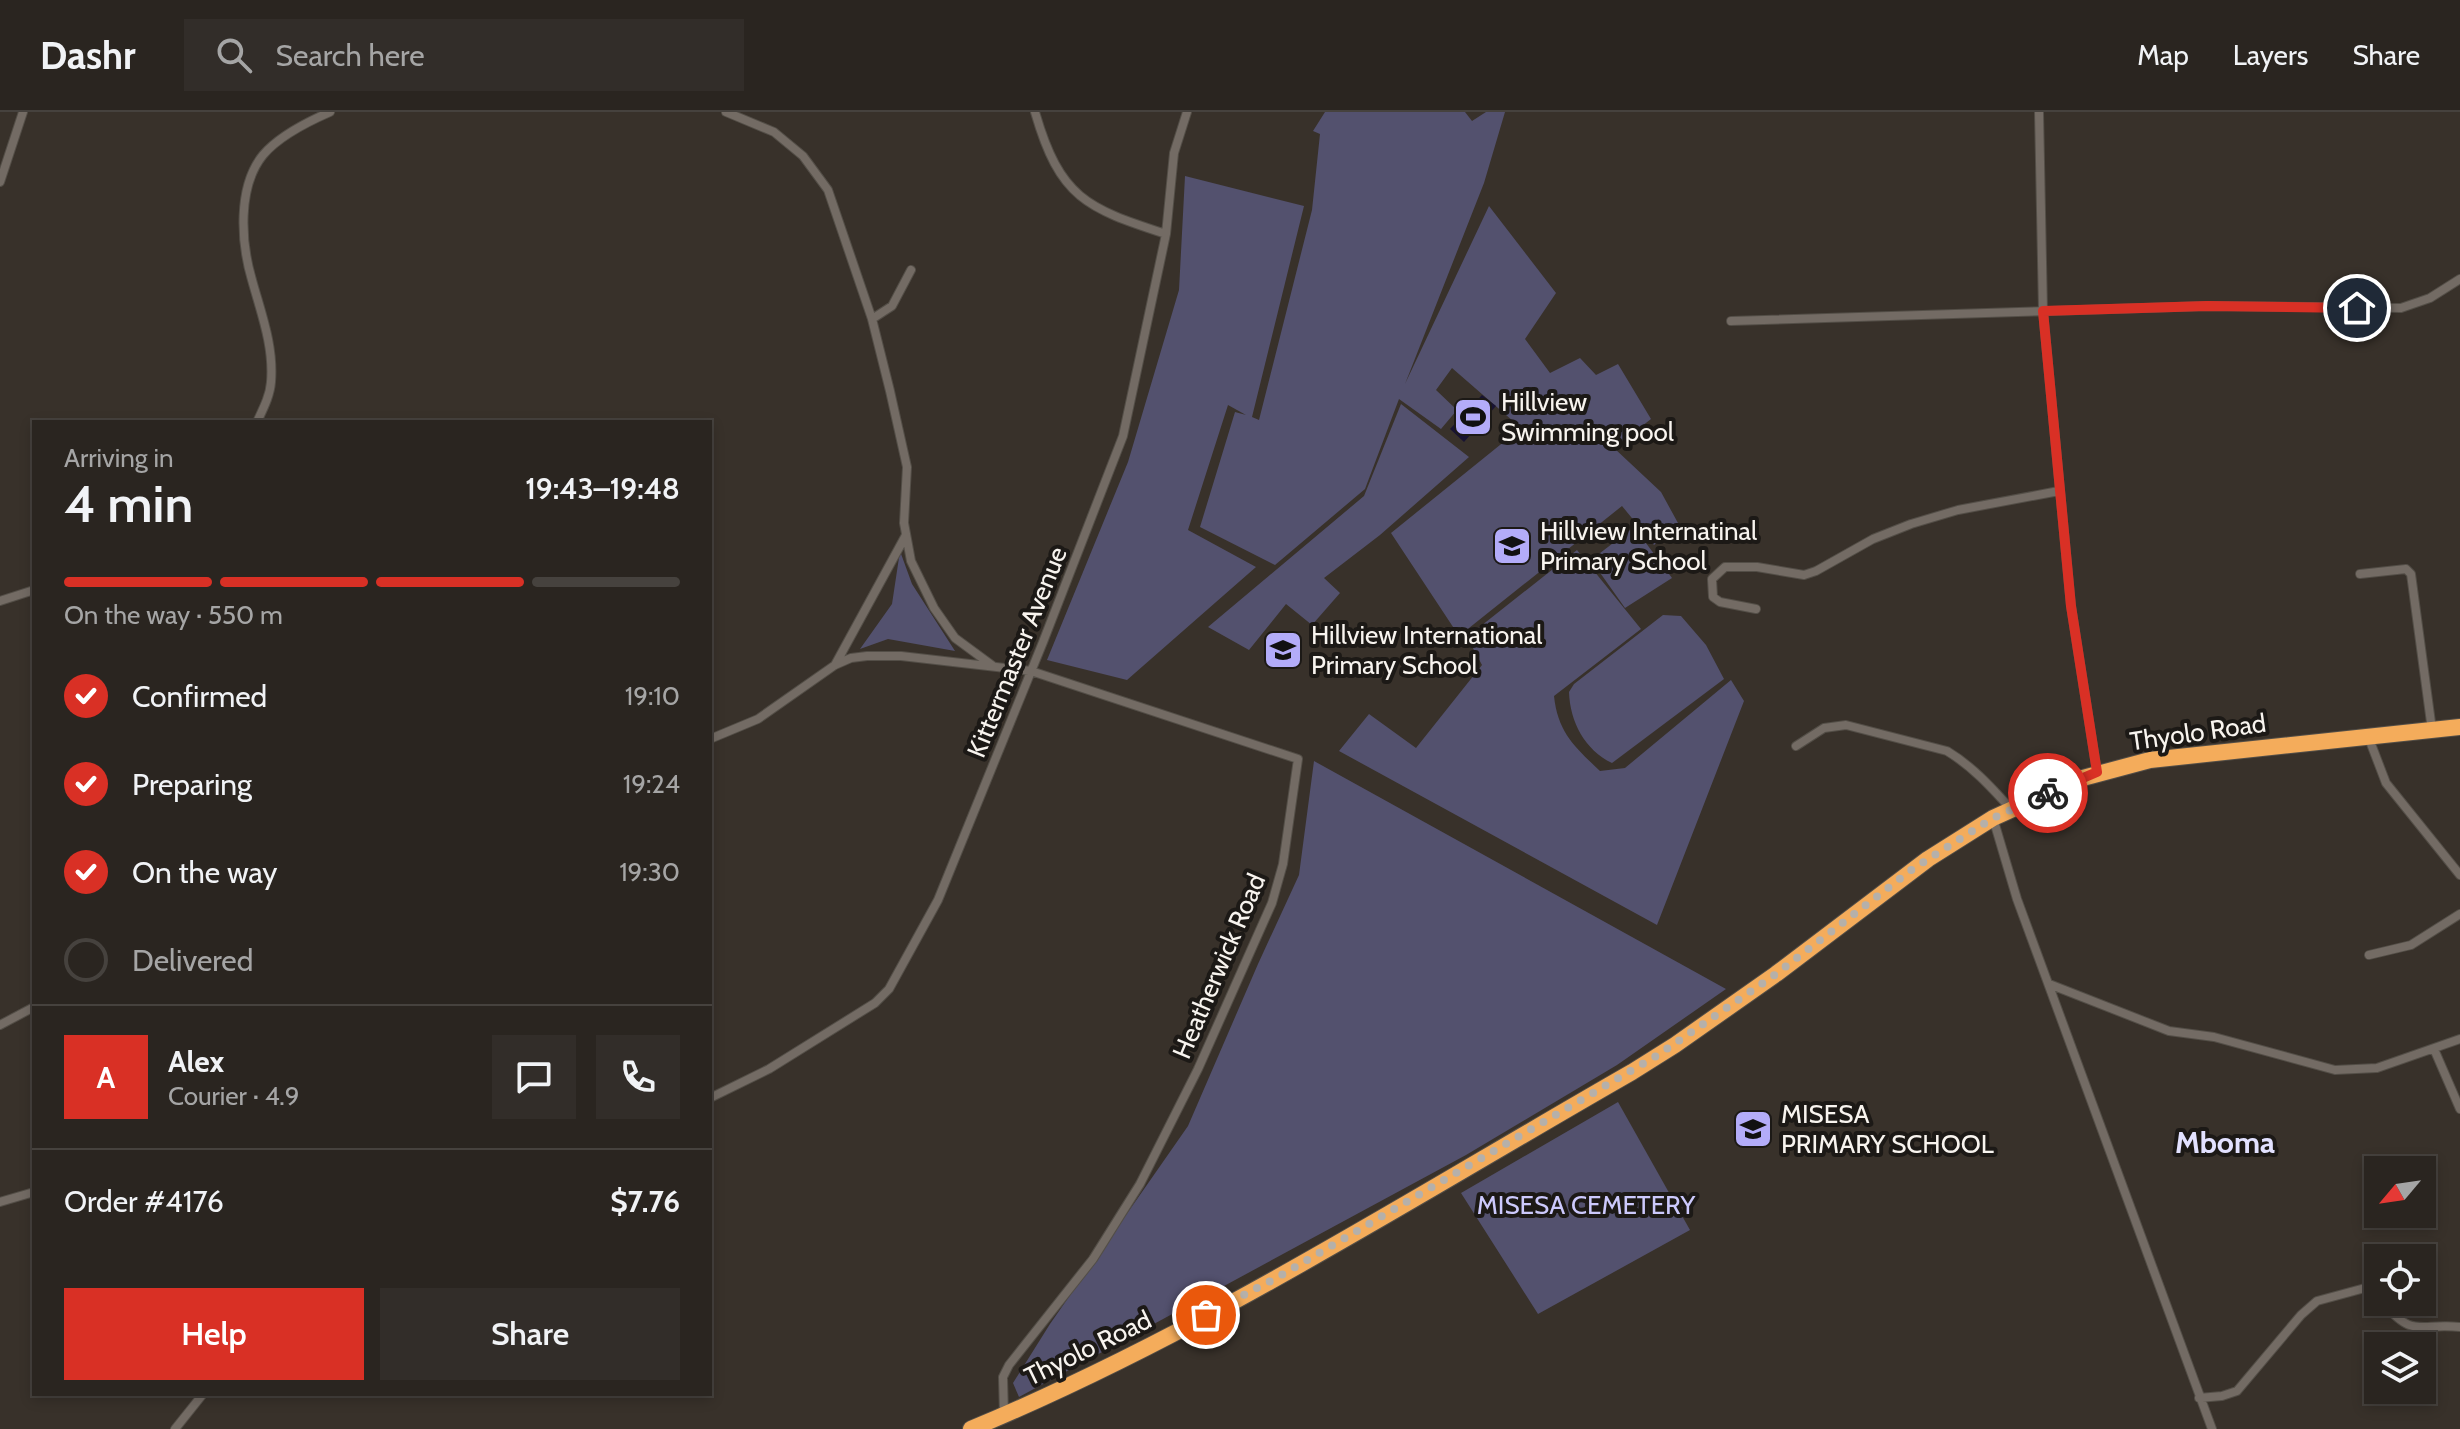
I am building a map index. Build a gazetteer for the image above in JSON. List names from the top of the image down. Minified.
{"streets":{"highway":["Thyolo Road"],"street":["Kittermaster Avenue","Heatherwick Road"]},"crossings":[["Kittermaster Avenue","Heatherwick Road"],["Thyolo Road","Heatherwick Road"]],"districts":["Mboma"],"parks":["MISESA CEMETERY"],"places":{"sports":["Hillview Swimming pool"],"school or university":["Hillview Internatinal Primary School","Hillview International Primary School","MISESA PRIMARY SCHOOL"]},"north":"bottom left","page":{"header":"Dashr","search":"Search here","nav":["Map","Layers","Share"],"heading":["4 min","Arriving in","19:43–19:48"],"panel":["Alex","Courier · 4.9","Order #4176","$7.76"],"bar":"On the way · 550 m","list":[["Confirmed","19:10"],["Preparing","19:24"],["On the way","19:30"],"Delivered"],"round":"A","buttons":["Help","Share"]}}
